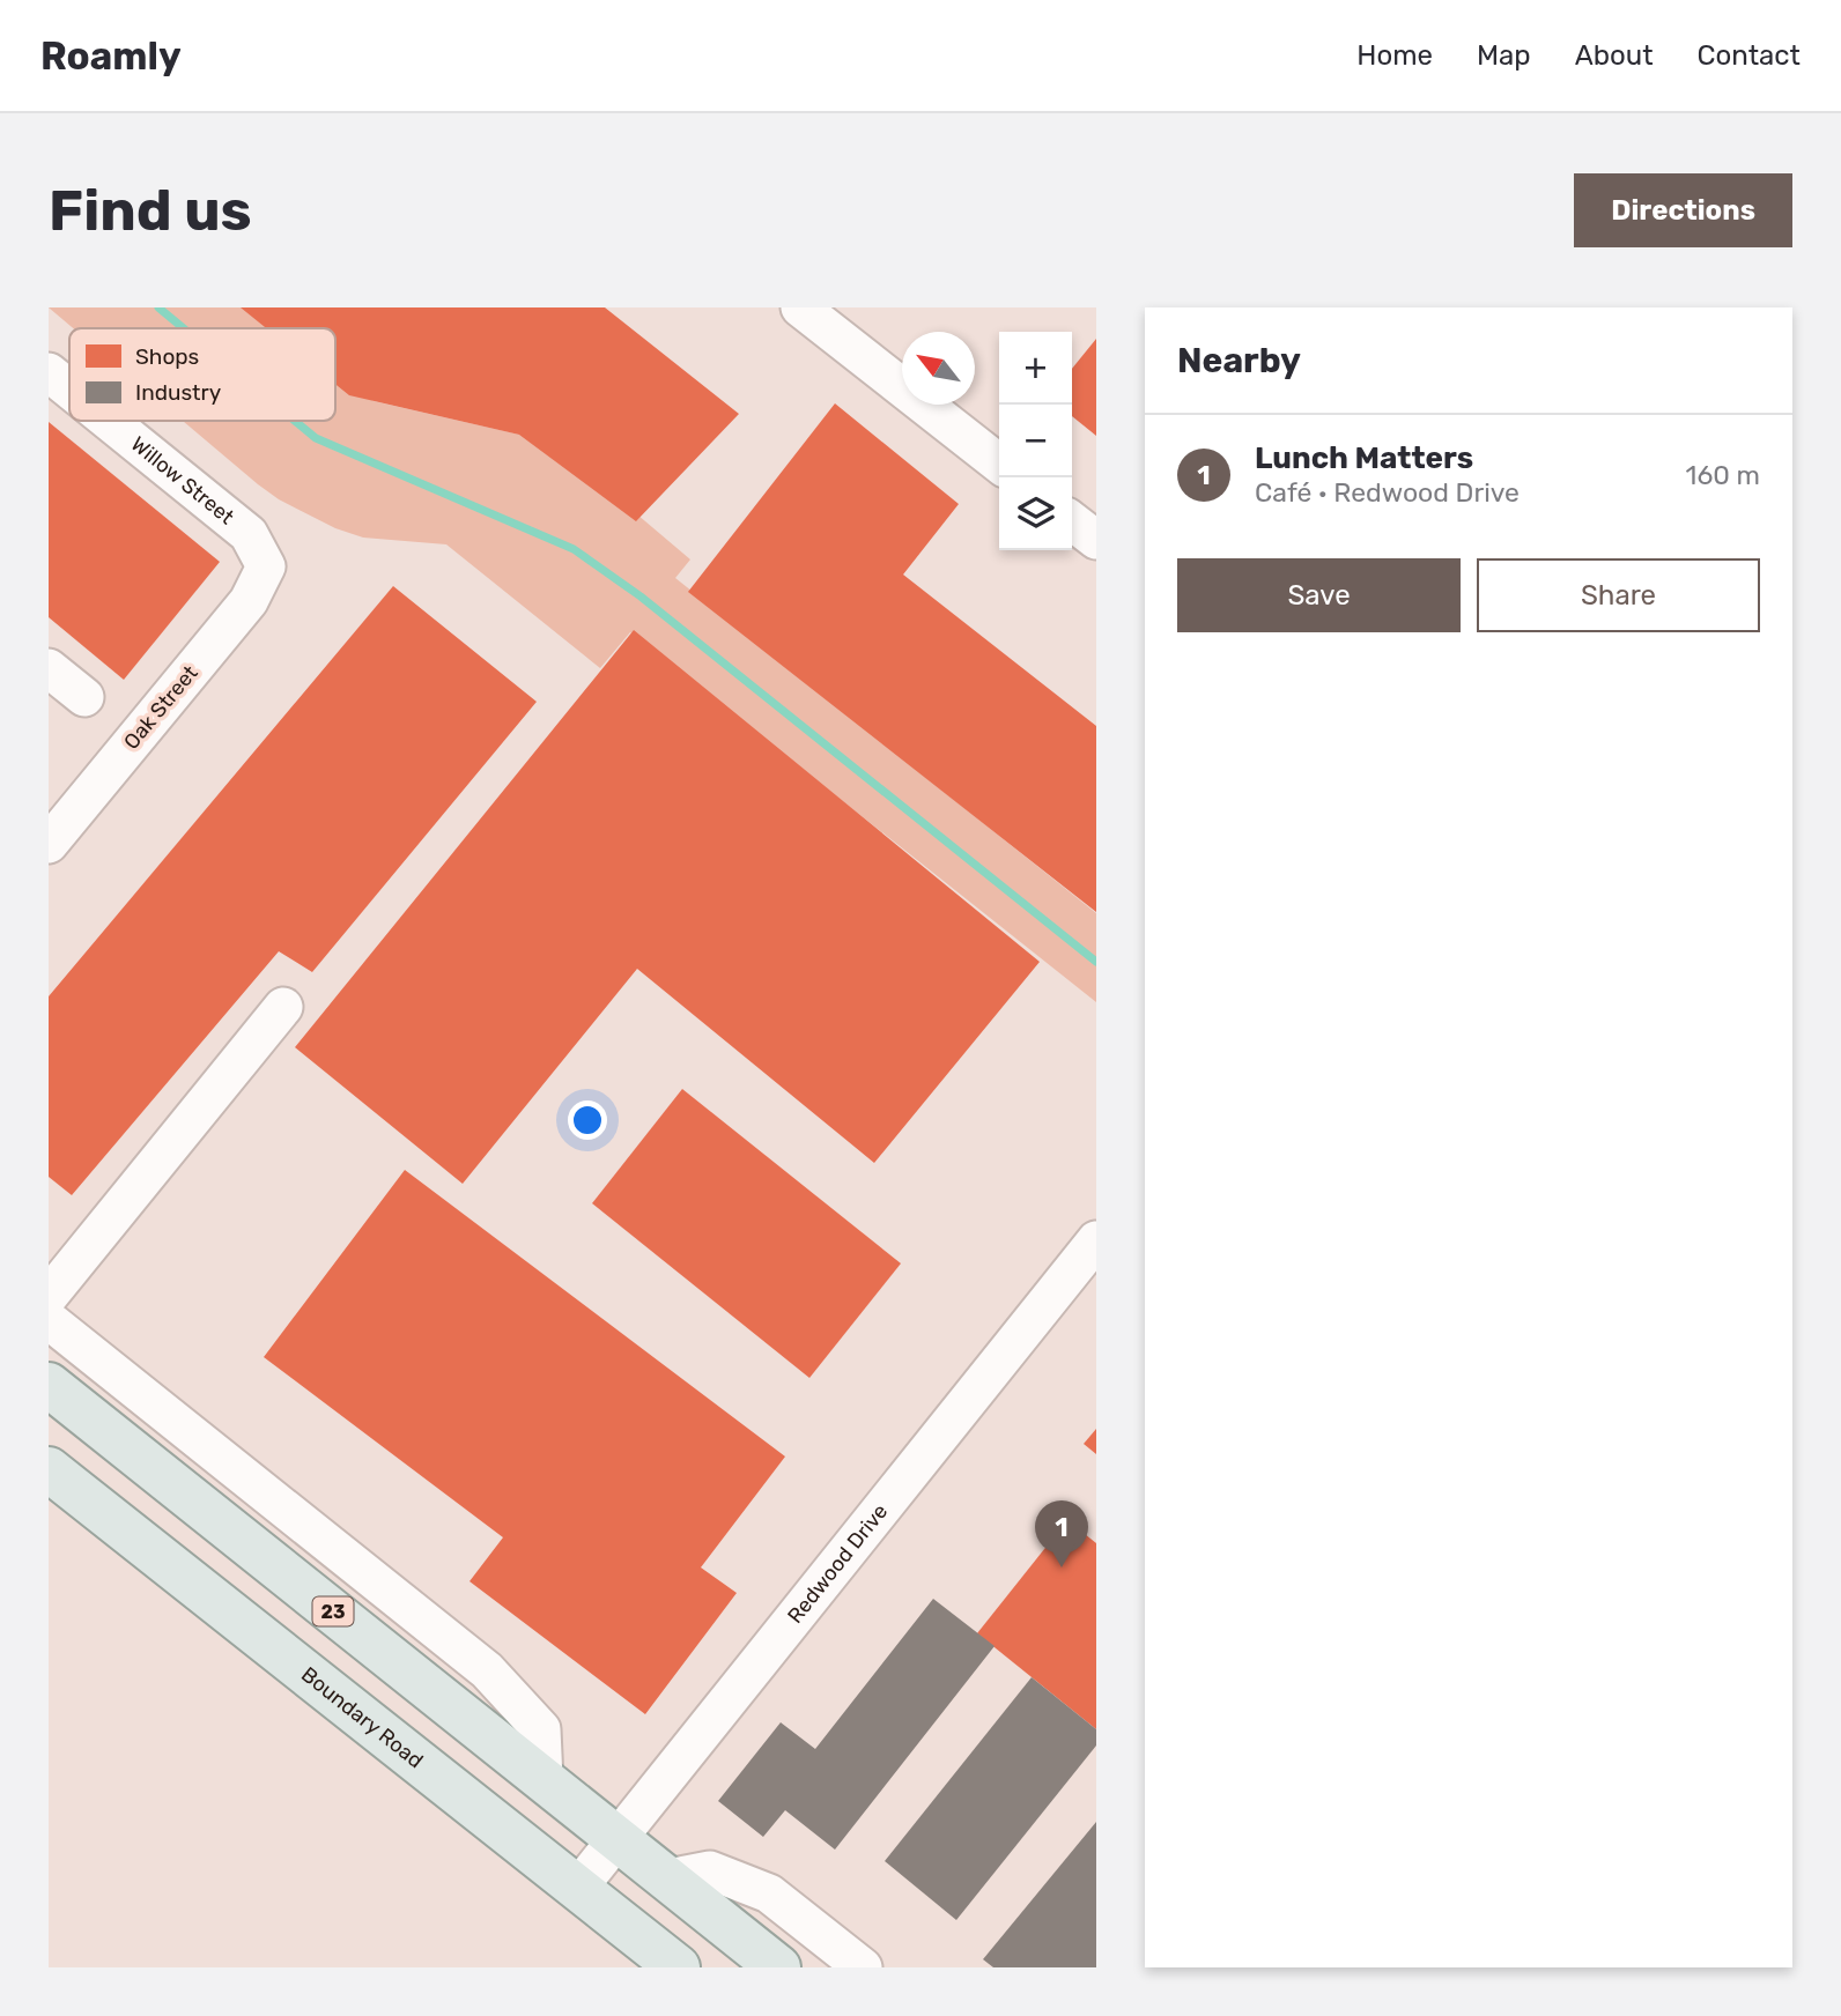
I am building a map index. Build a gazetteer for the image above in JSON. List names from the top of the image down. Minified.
{"streets":{"main road":["23","Boundary Road"],"street":["Willow Street","Oak Street","Redwood Drive"]},"crossings":[["Willow Street","Oak Street"],["Redwood Drive","23"],["Redwood Drive","Boundary Road"]],"legend":["Shops","Industry"],"north":"top left","page":{"header":"Roamly","nav":["Home","Map","About","Contact"],"buttons":["Directions",["Save","Share"]],"title":"Find us","heading":"Nearby","map_buttons":["+","−"],"list":[{"mark":"1","name":"Lunch Matters","note":"Café · Redwood Drive","value":"160 m"}],"pins":"1"}}
